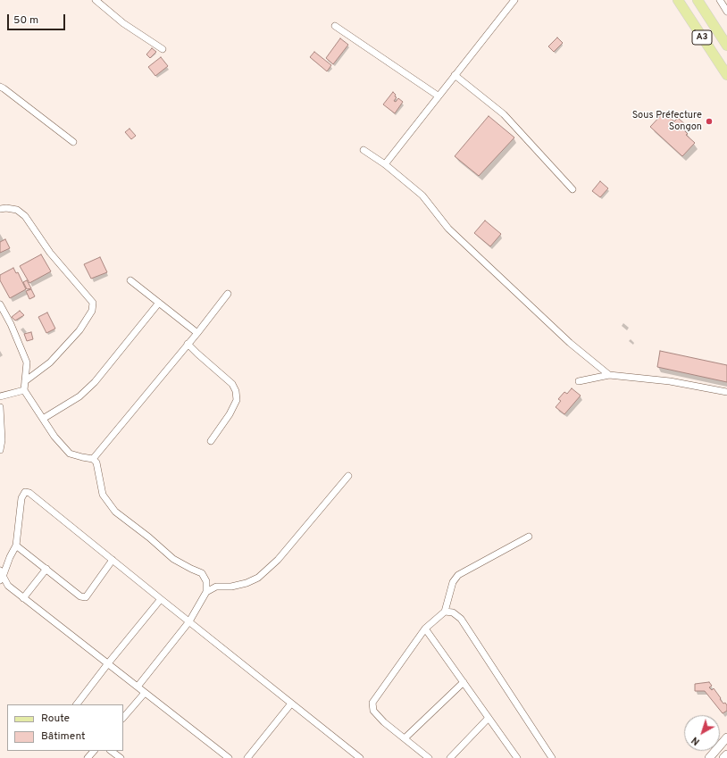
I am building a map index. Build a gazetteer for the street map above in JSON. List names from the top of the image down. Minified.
{"streets":{"main road":["A3"]},"places":["Sous Préfecture Songon"],"legend":["Route","Bâtiment"],"scale_bar":"50 m","north":"bottom left"}
